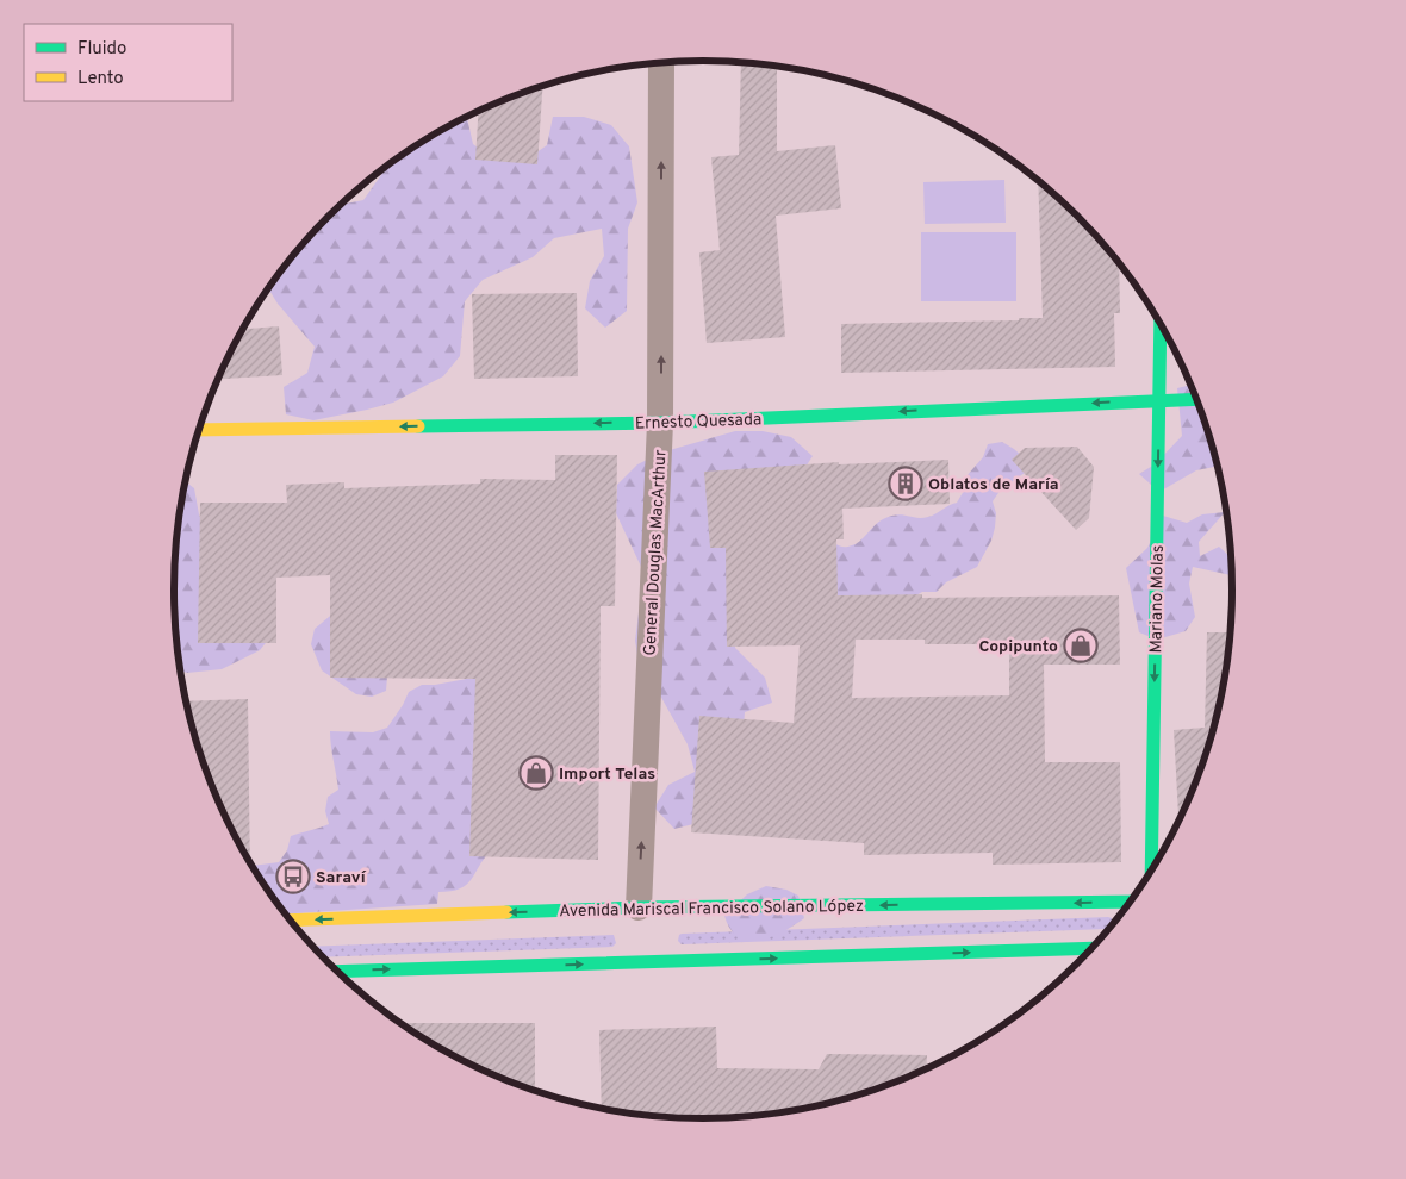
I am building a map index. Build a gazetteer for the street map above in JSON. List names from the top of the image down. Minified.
{"streets":{"main road":["Ernesto Quesada","Mariano Molas","Avenida Mariscal Francisco Solano López"],"street":["General Douglas MacArthur"]},"crossings":[["Ernesto Quesada","General Douglas MacArthur"],["Ernesto Quesada","Mariano Molas"],["General Douglas MacArthur","Avenida Mariscal Francisco Solano López"]],"one_way":["Ernesto Quesada","General Douglas MacArthur","Mariano Molas"],"places":{"building":["Oblatos de María"],"shop":["Copipunto","Import Telas"],"bus stop":["Saraví"]},"legend":["Fluido","Lento"]}
